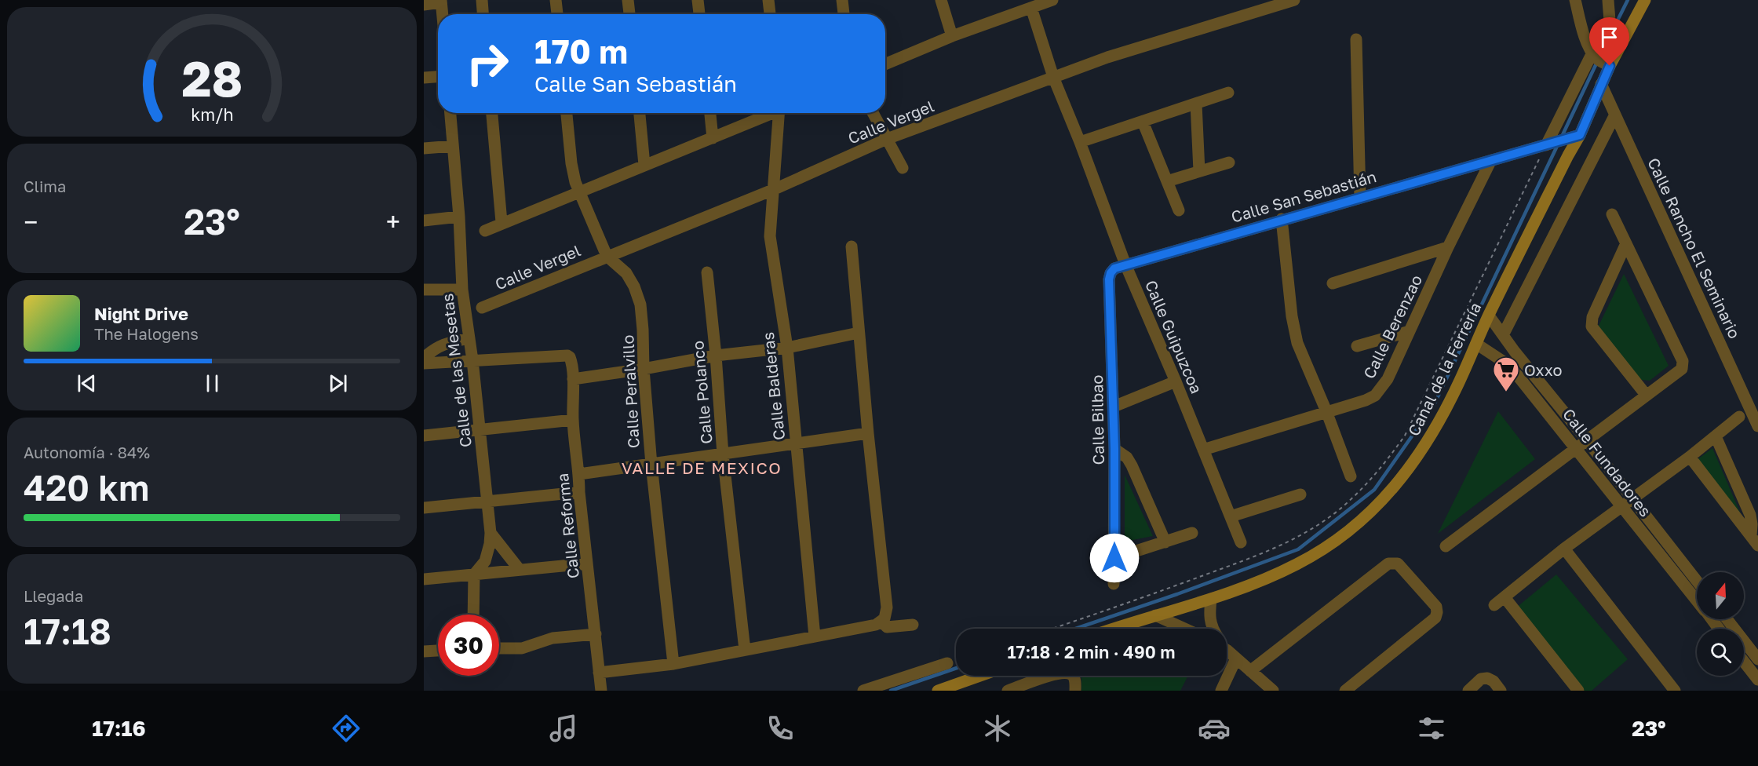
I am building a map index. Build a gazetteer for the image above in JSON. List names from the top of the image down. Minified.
{"streets":{"street":["Calle Vergel","Calle San Sebastián","Calle Rancho El Seminario","Calle Berenzao","Calle Guipuzcoa","Canal de la Ferrería","Calle de las Mesetas","Calle Balderas","Calle Peralvillo","Calle Polanco","Calle Bilbao","Calle Fundadores","Calle Reforma"]},"crossings":[["Calle Vergel","Calle Guipuzcoa"],["Calle Vergel","Calle Balderas"],["Calle Vergel","Calle Peralvillo"],["Calle San Sebastián","Calle Berenzao"],["Calle San Sebastián","Calle Guipuzcoa"],["Calle San Sebastián","Canal de la Ferrería"],["Calle San Sebastián","Calle Bilbao"],["Calle Rancho El Seminario","Canal de la Ferrería"],["Calle Berenzao","Calle Guipuzcoa"],["Calle Guipuzcoa","Calle Bilbao"],["Canal de la Ferrería","Calle Fundadores"],["Calle de las Mesetas","Calle Reforma"]],"districts":["VALLE DE MEXICO"],"places":{"supermarket":["Oxxo"]},"north":"top","page":{"turn":["170 m","Calle San Sebastián"],"tile":["Clima",["Autonomía · 84%","420 km"],["Llegada","17:18"]],"heat":["−","23°","+"],"song":["Night Drive","The Halogens"],"limit":"30","trip":"17:18 · 2 min · 490 m","tabs":["17:16","23°"],"gauge":["28","km/h"]}}
